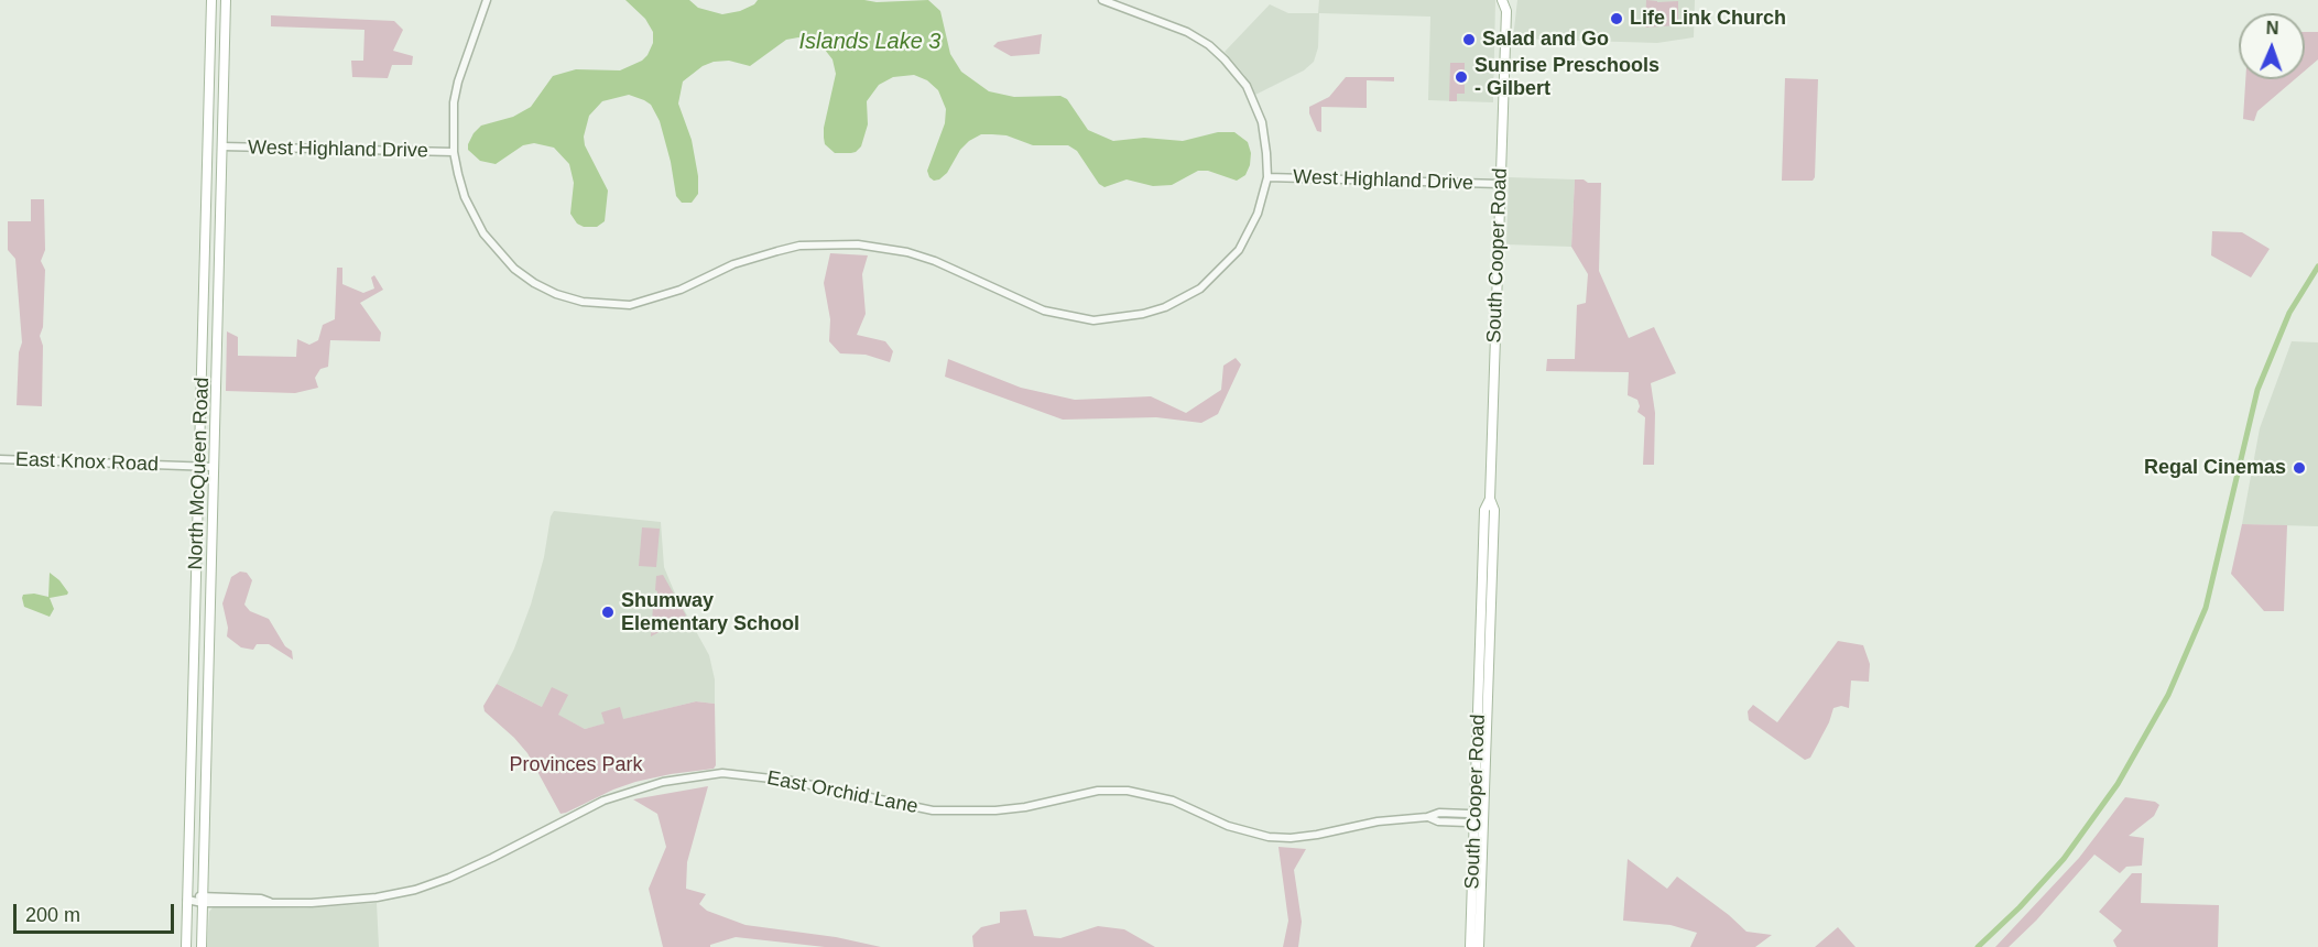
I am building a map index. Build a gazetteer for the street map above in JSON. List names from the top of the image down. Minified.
{"streets":{"main road":["South Cooper Road","North McQueen Road"],"street":["West Highland Drive","East Knox Road","East Orchid Lane"]},"crossings":[["West Highland Drive","South Cooper Road"],["West Highland Drive","North McQueen Road"],["South Cooper Road","East Orchid Lane"],["East Knox Road","North McQueen Road"],["North McQueen Road","East Orchid Lane"]],"water":["Islands Lake 3"],"parks":["Provinces Park"],"places":["Life Link Church","Salad and Go","Sunrise Preschools - Gilbert","Regal Cinemas","Shumway Elementary School"],"scale_bar":"200 m","north":"top"}
